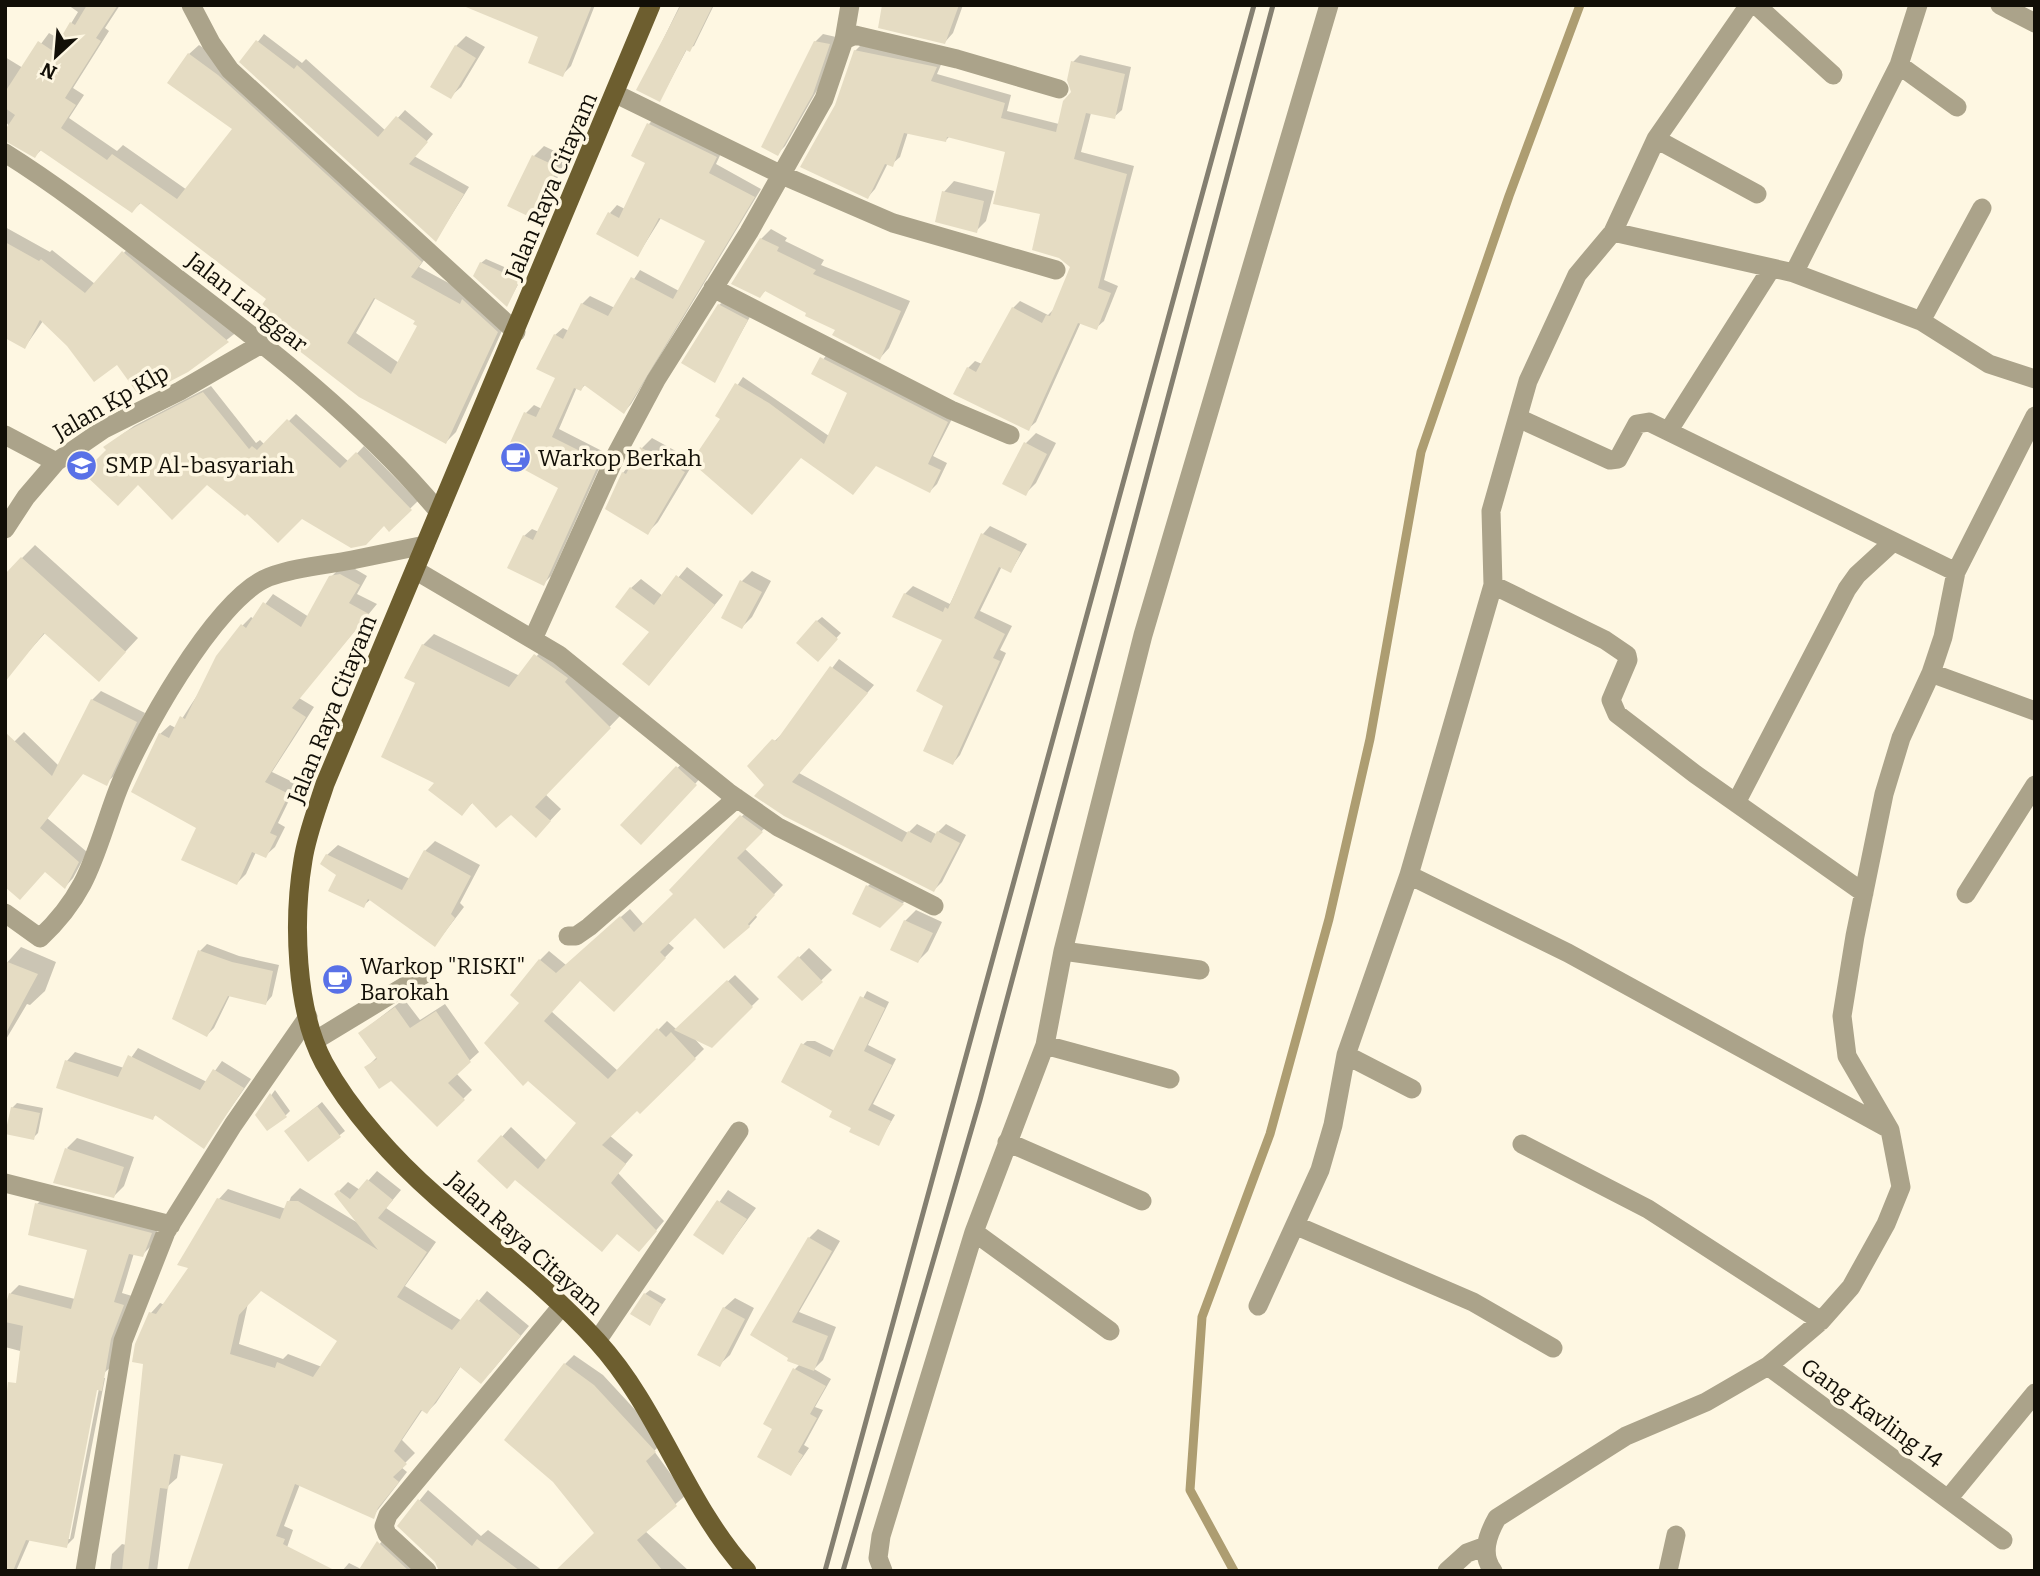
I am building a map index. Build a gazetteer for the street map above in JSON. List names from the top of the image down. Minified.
{"streets":{"main road":["Jalan Raya Citayam"],"street":["Jalan Langgar","Jalan Kp Klp","Gang Kavling 14"]},"crossings":[["Jalan Raya Citayam","Jalan Langgar"],["Jalan Langgar","Jalan Kp Klp"]],"places":{"cafe":["Warkop Berkah","Warkop \"RISKI\" Barokah"],"school or university":["SMP Al-basyariah"]},"north":"bottom left"}
